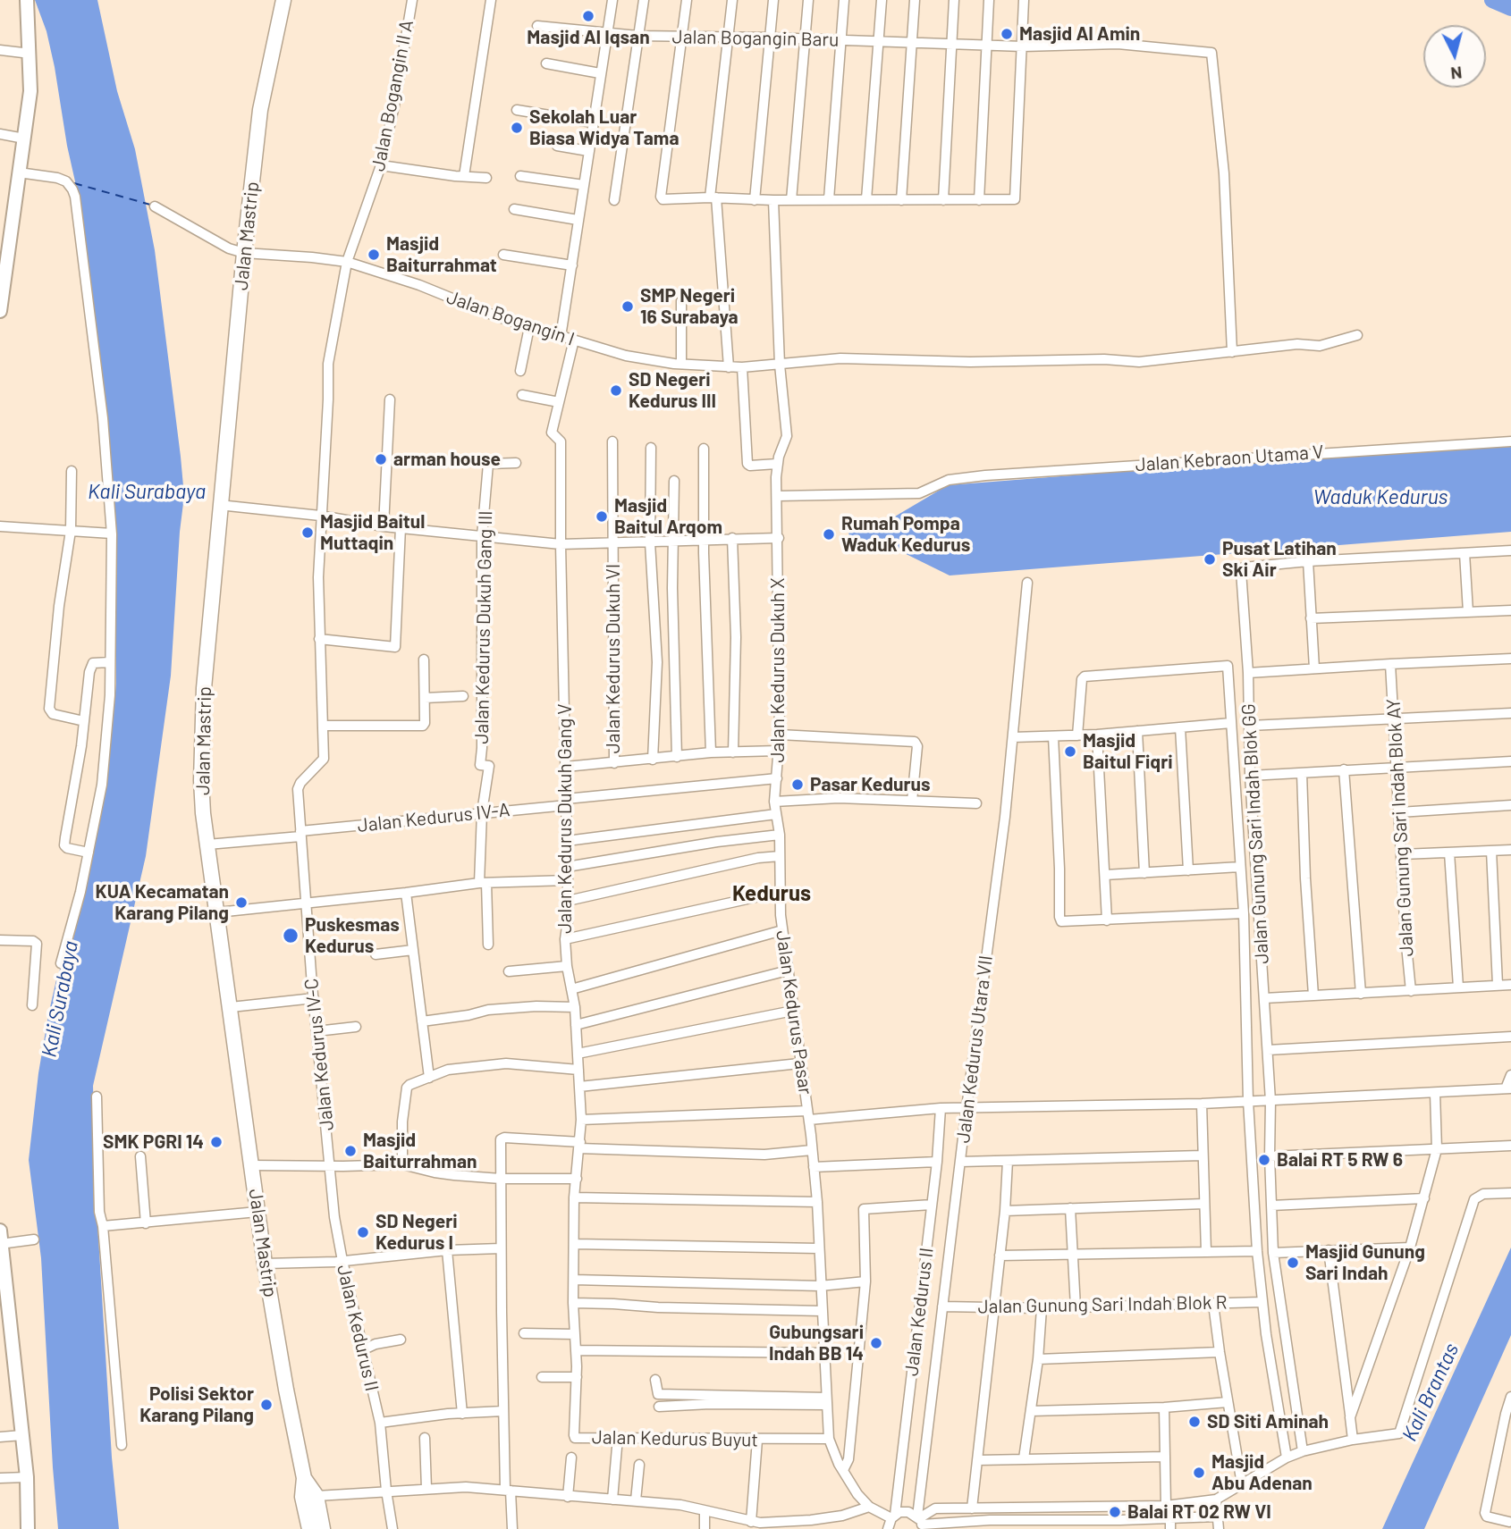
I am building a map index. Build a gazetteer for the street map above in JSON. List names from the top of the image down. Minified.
{"streets":{"main road":["Jalan Mastrip"],"street":["Jalan Bogangin Baru","Jalan Bogangin II A","Jalan Bogangin I","Jalan Kebraon Utama V","Jalan Kedurus Dukuh Gang III","Jalan Kedurus Dukuh VI","Jalan Kedurus Dukuh X","Jalan Kedurus IV-A","Jalan Kedurus Dukuh Gang V","Jalan Gunung Sari Indah Blok AY","Jalan Gunung Sari Indah Blok GG","Jalan Kedurus Pasar","Jalan Kedurus Utara VII","Jalan Kedurus IV-C","Jalan Gunung Sari Indah Blok R","Jalan Kedurus II","Jalan Kedurus Buyut"]},"crossings":[["Jalan Bogangin Baru","Jalan Bogangin I"],["Jalan Bogangin II A","Jalan Bogangin I"],["Jalan Bogangin II A","Jalan Kedurus IV-C"],["Jalan Mastrip","Jalan Bogangin I"],["Jalan Mastrip","Jalan Kedurus IV-A"],["Jalan Bogangin I","Jalan Kedurus Dukuh X"],["Jalan Kebraon Utama V","Jalan Kedurus Dukuh X"],["Jalan Kedurus Dukuh Gang III","Jalan Kedurus IV-A"],["Jalan Kedurus Dukuh X","Jalan Kedurus IV-A"],["Jalan Kedurus Dukuh X","Jalan Kedurus Pasar"],["Jalan Kedurus IV-A","Jalan Kedurus Dukuh Gang V"],["Jalan Kedurus IV-A","Jalan Kedurus IV-C"],["Jalan Kedurus Dukuh Gang V","Jalan Kedurus Buyut"],["Jalan Kedurus Utara VII","Jalan Gunung Sari Indah Blok R"],["Jalan Kedurus IV-C","Jalan Kedurus II"]],"districts":["Kedurus"],"water":["Kali Surabaya","Waduk Kedurus","Kali Brantas"],"places":["Masjid Al Iqsan","Masjid Al Amin","Sekolah Luar Biasa Widya Tama","Masjid Baiturrahmat","SMP Negeri 16 Surabaya","SD Negeri Kedurus III","arman house","Masjid Baitul Arqom","Masjid Baitul Muttaqin","Rumah Pompa Waduk Kedurus","Pusat Latihan Ski Air","Masjid Baitul Fiqri","Pasar Kedurus","KUA Kecamatan Karang Pilang","Puskesmas Kedurus","SMK PGRI 14","Masjid Baiturrahman","Balai RT 5 RW 6","SD Negeri Kedurus I","Masjid Gunung Sari Indah","Gubungsari Indah BB 14","Polisi Sektor Karang Pilang","SD Siti Aminah","Masjid Abu Adenan","Balai RT 02 RW VI"],"north":"bottom"}
